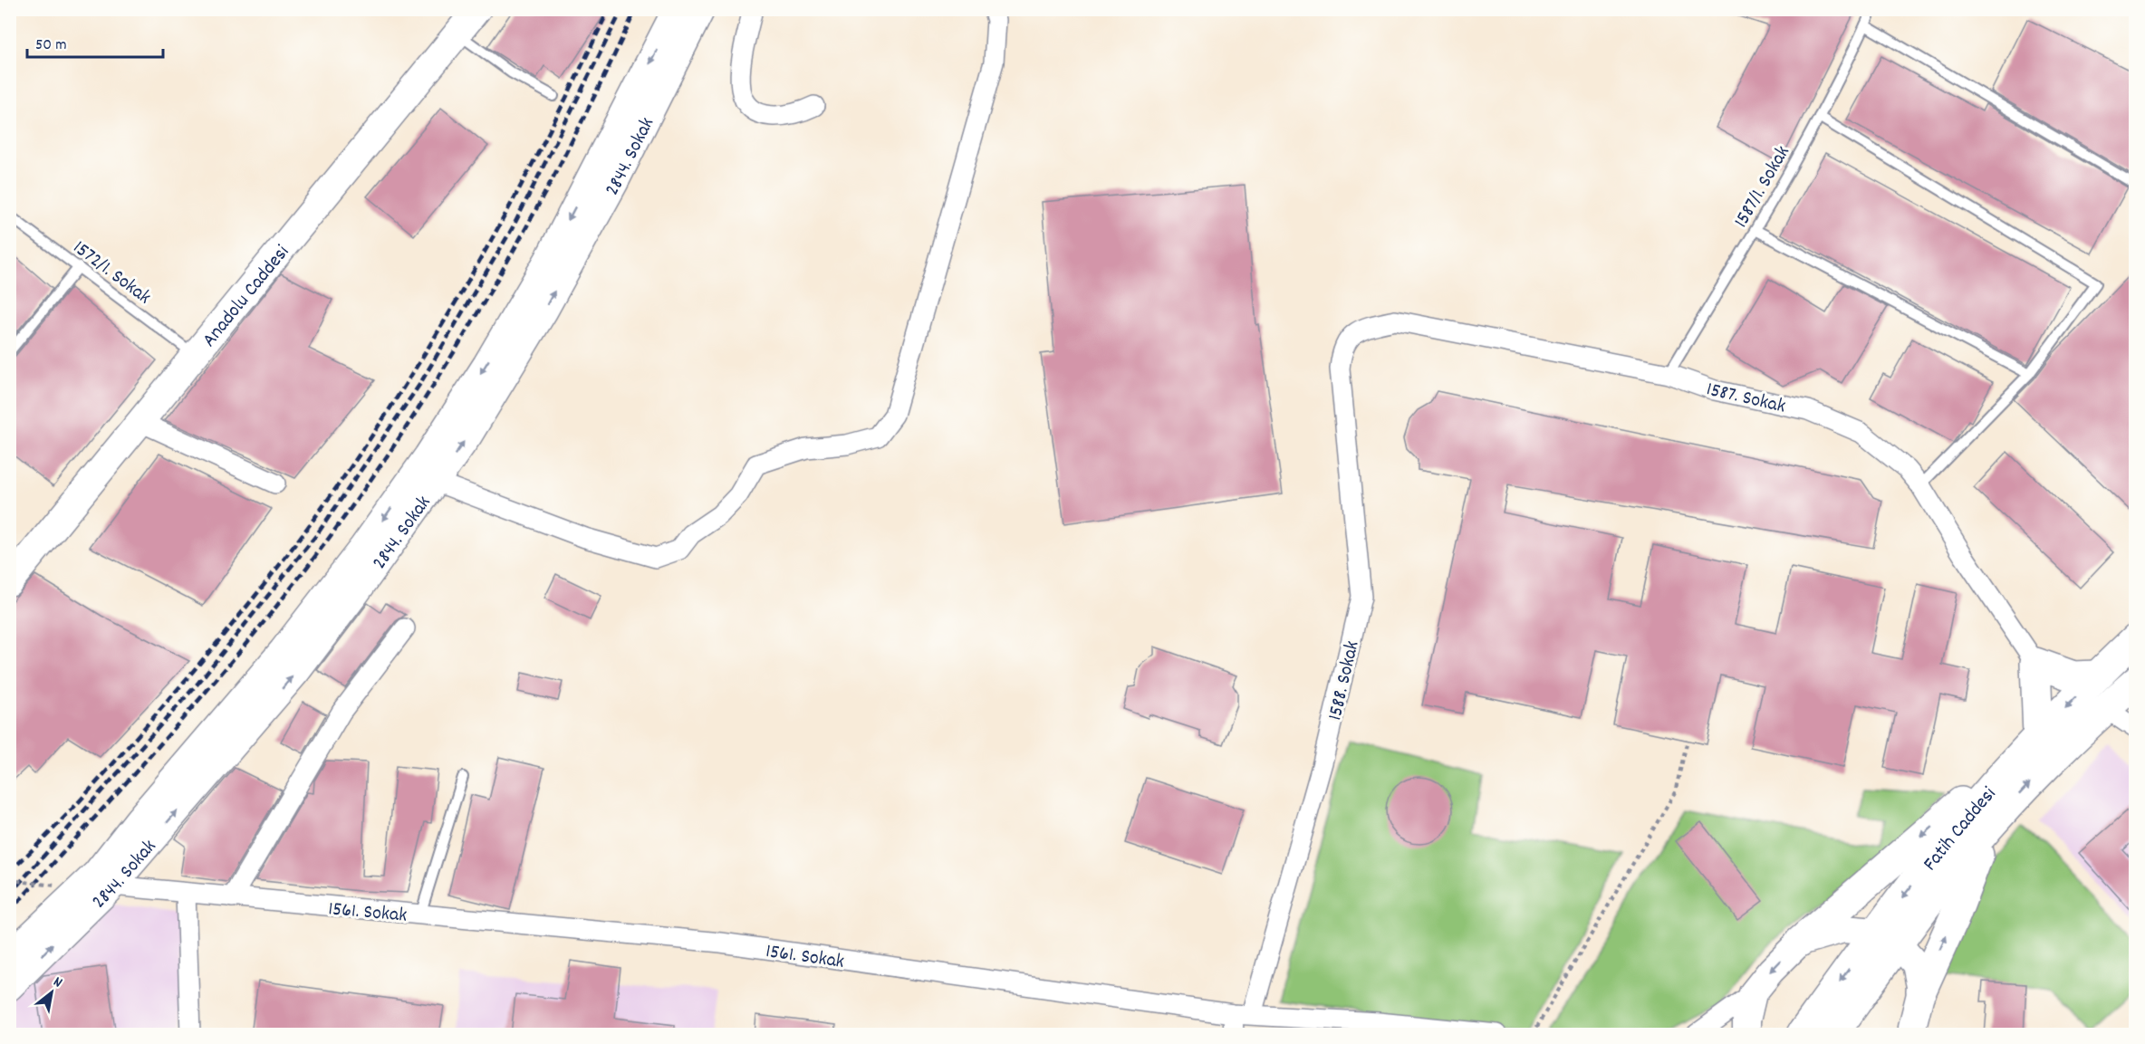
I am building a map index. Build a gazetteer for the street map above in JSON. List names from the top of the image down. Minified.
{"streets":{"main road":["2844. Sokak","Anadolu Caddesi","Fatih Caddesi"],"street":["1587. Sokak","1588. Sokak","1561. Sokak"],"lane":["1587/1. Sokak","1572/1. Sokak"]},"crossings":[["2844. Sokak","1561. Sokak"],["1587/1. Sokak","1587. Sokak"],["1572/1. Sokak","Anadolu Caddesi"],["1587. Sokak","1588. Sokak"],["1588. Sokak","1561. Sokak"]],"scale_bar":"50 m","north":"top right"}
